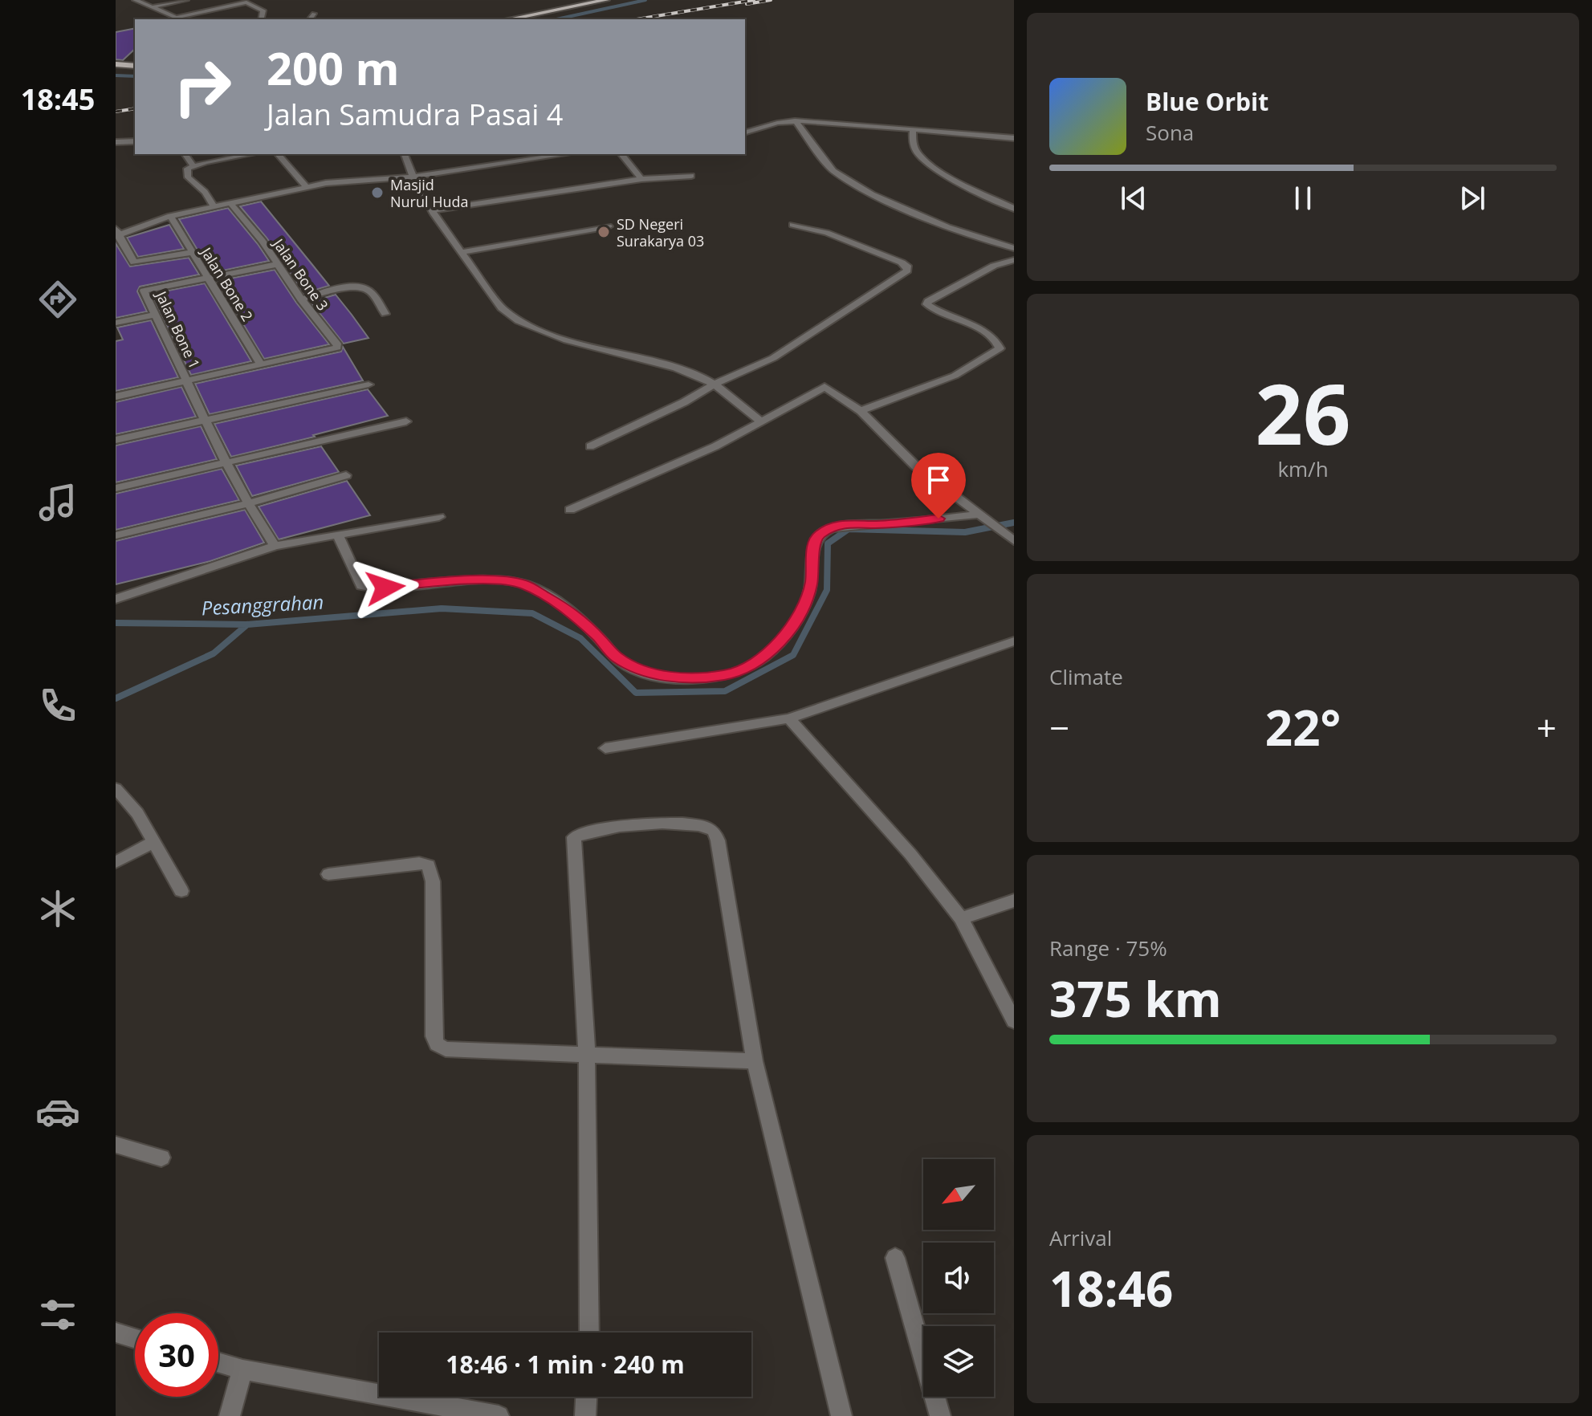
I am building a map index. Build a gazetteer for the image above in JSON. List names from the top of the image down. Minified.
{"streets":{"street":["Jalan Bone 3","Jalan Bone 2","Jalan Bone 1"]},"crossings":[["Jalan Bone 3","Jalan Bone 2"],["Jalan Bone 2","Jalan Bone 1"]],"water":["Pesanggrahan"],"places":["Masjid Nurul Huda","SD Negeri Surakarya 03"],"north":"bottom left","page":{"tabs":"18:45","turn":["200 m","Jalan Samudra Pasai 4"],"song":["Blue Orbit","Sona"],"tile":[["26","km/h"],"Climate",["Range · 75%","375 km"],["Arrival","18:46"]],"heat":["−","22°","+"],"limit":"30","trip":"18:46 · 1 min · 240 m"}}
